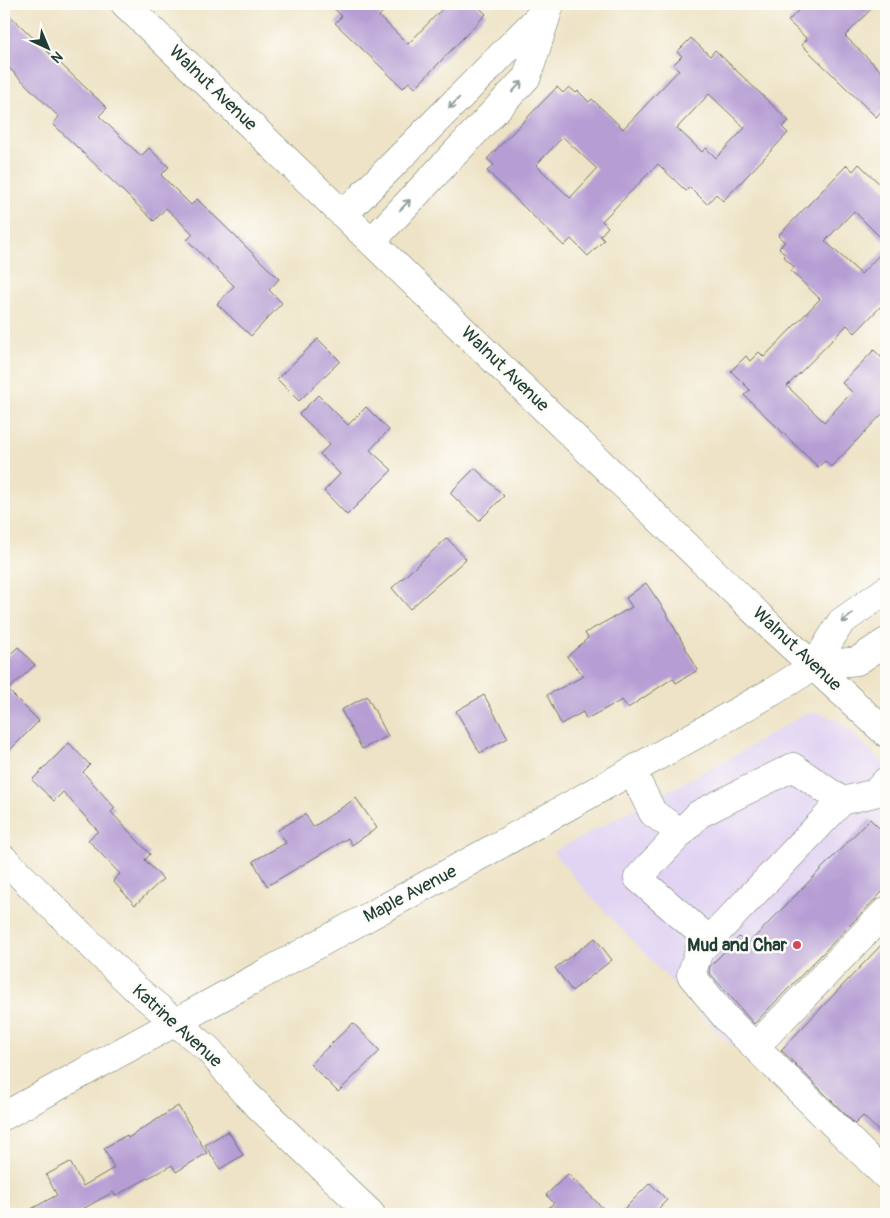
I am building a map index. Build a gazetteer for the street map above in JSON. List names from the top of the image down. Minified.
{"streets":{"street":["Walnut Avenue","Maple Avenue","Katrine Avenue"]},"crossings":[["Walnut Avenue","Maple Avenue"],["Maple Avenue","Katrine Avenue"]],"places":["Mud and Char"],"north":"bottom right"}
